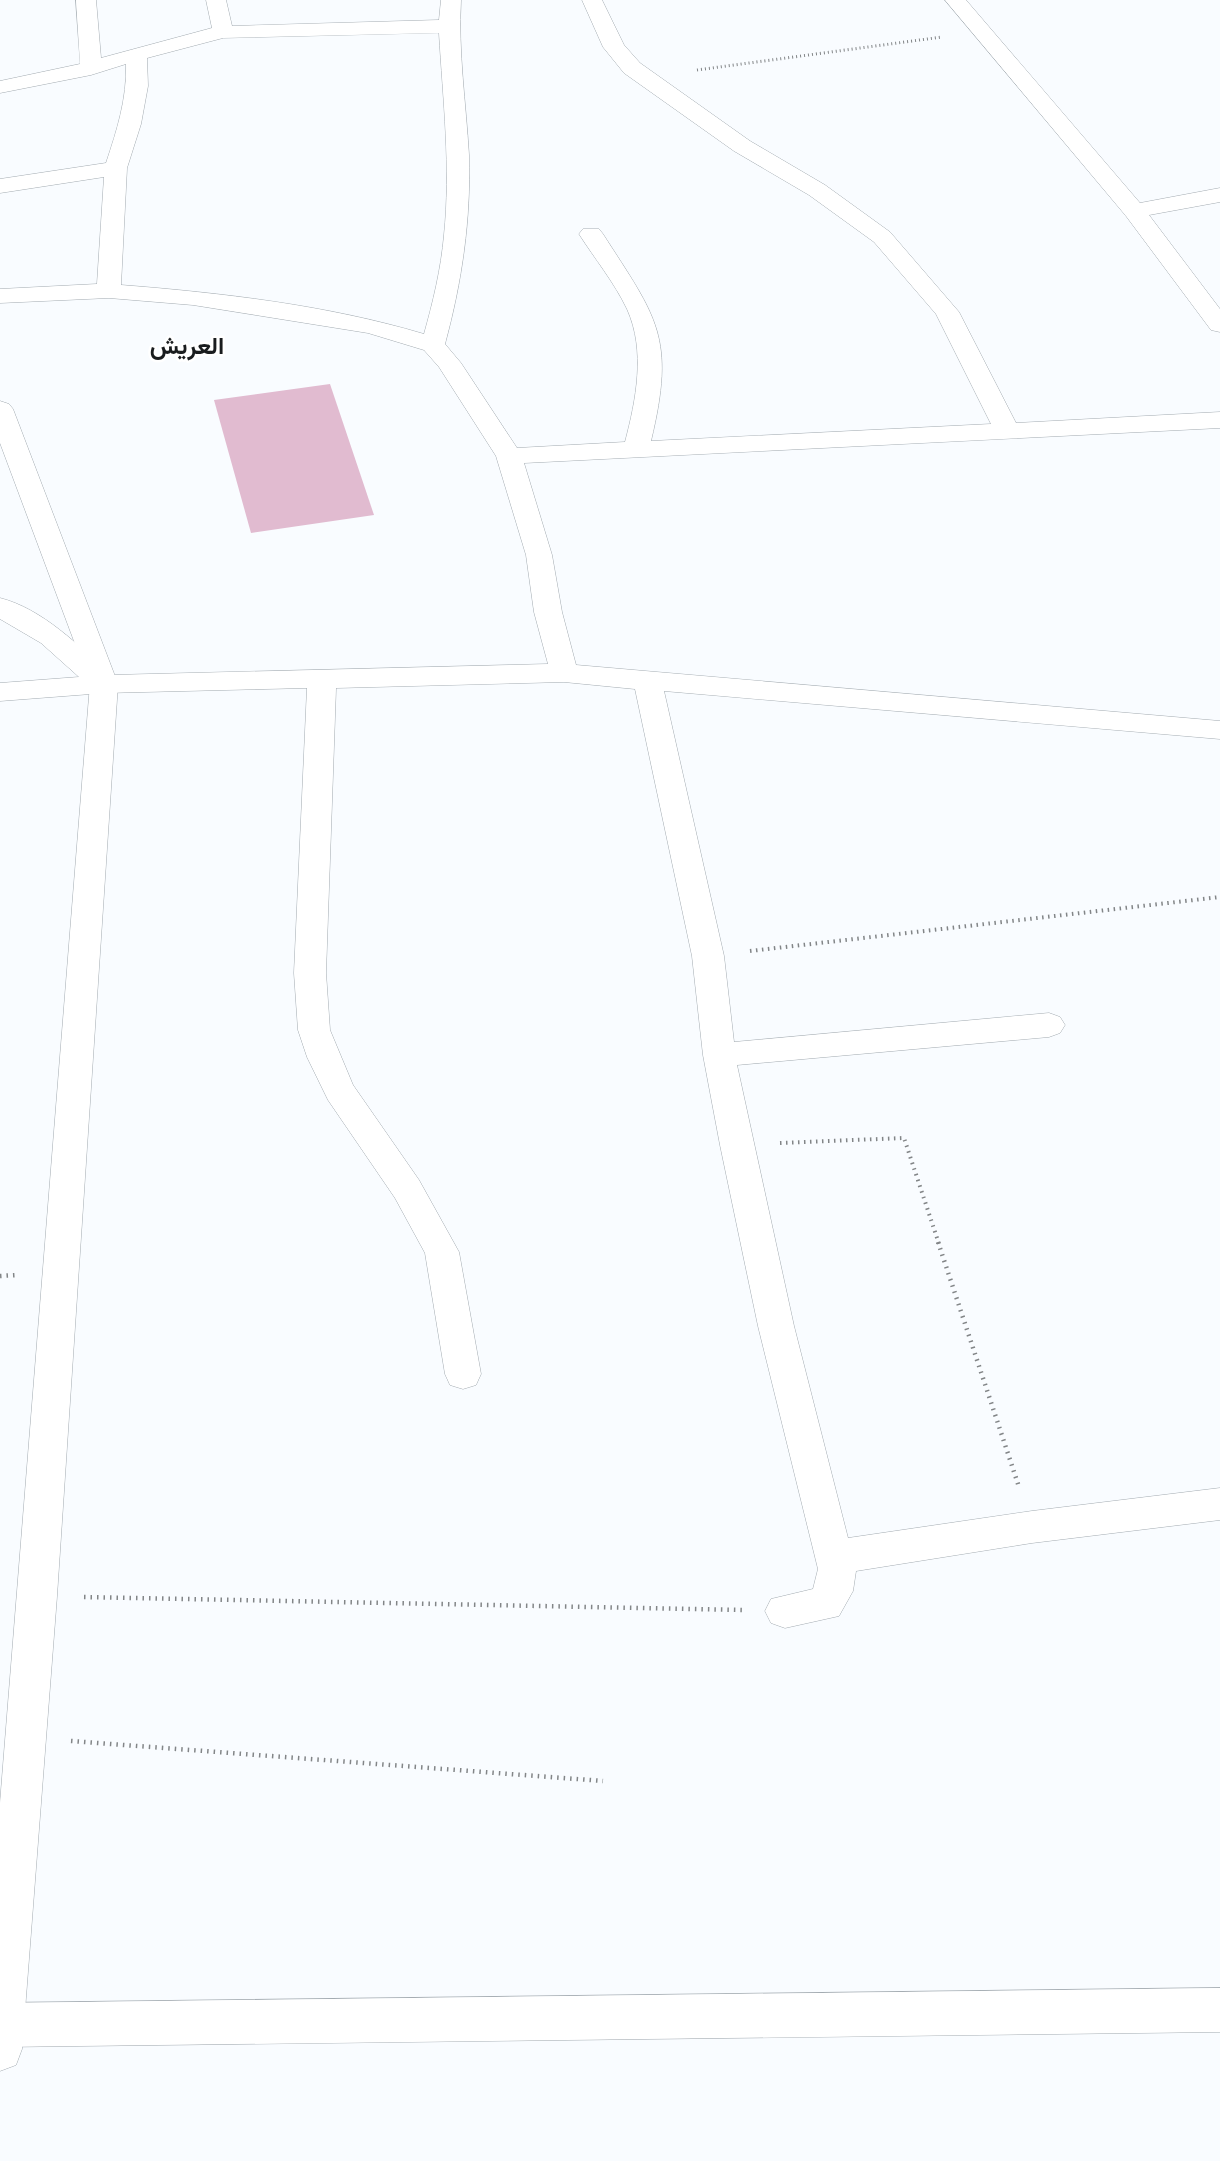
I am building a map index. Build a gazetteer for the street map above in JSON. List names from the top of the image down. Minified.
{"districts":["العريش"]}
